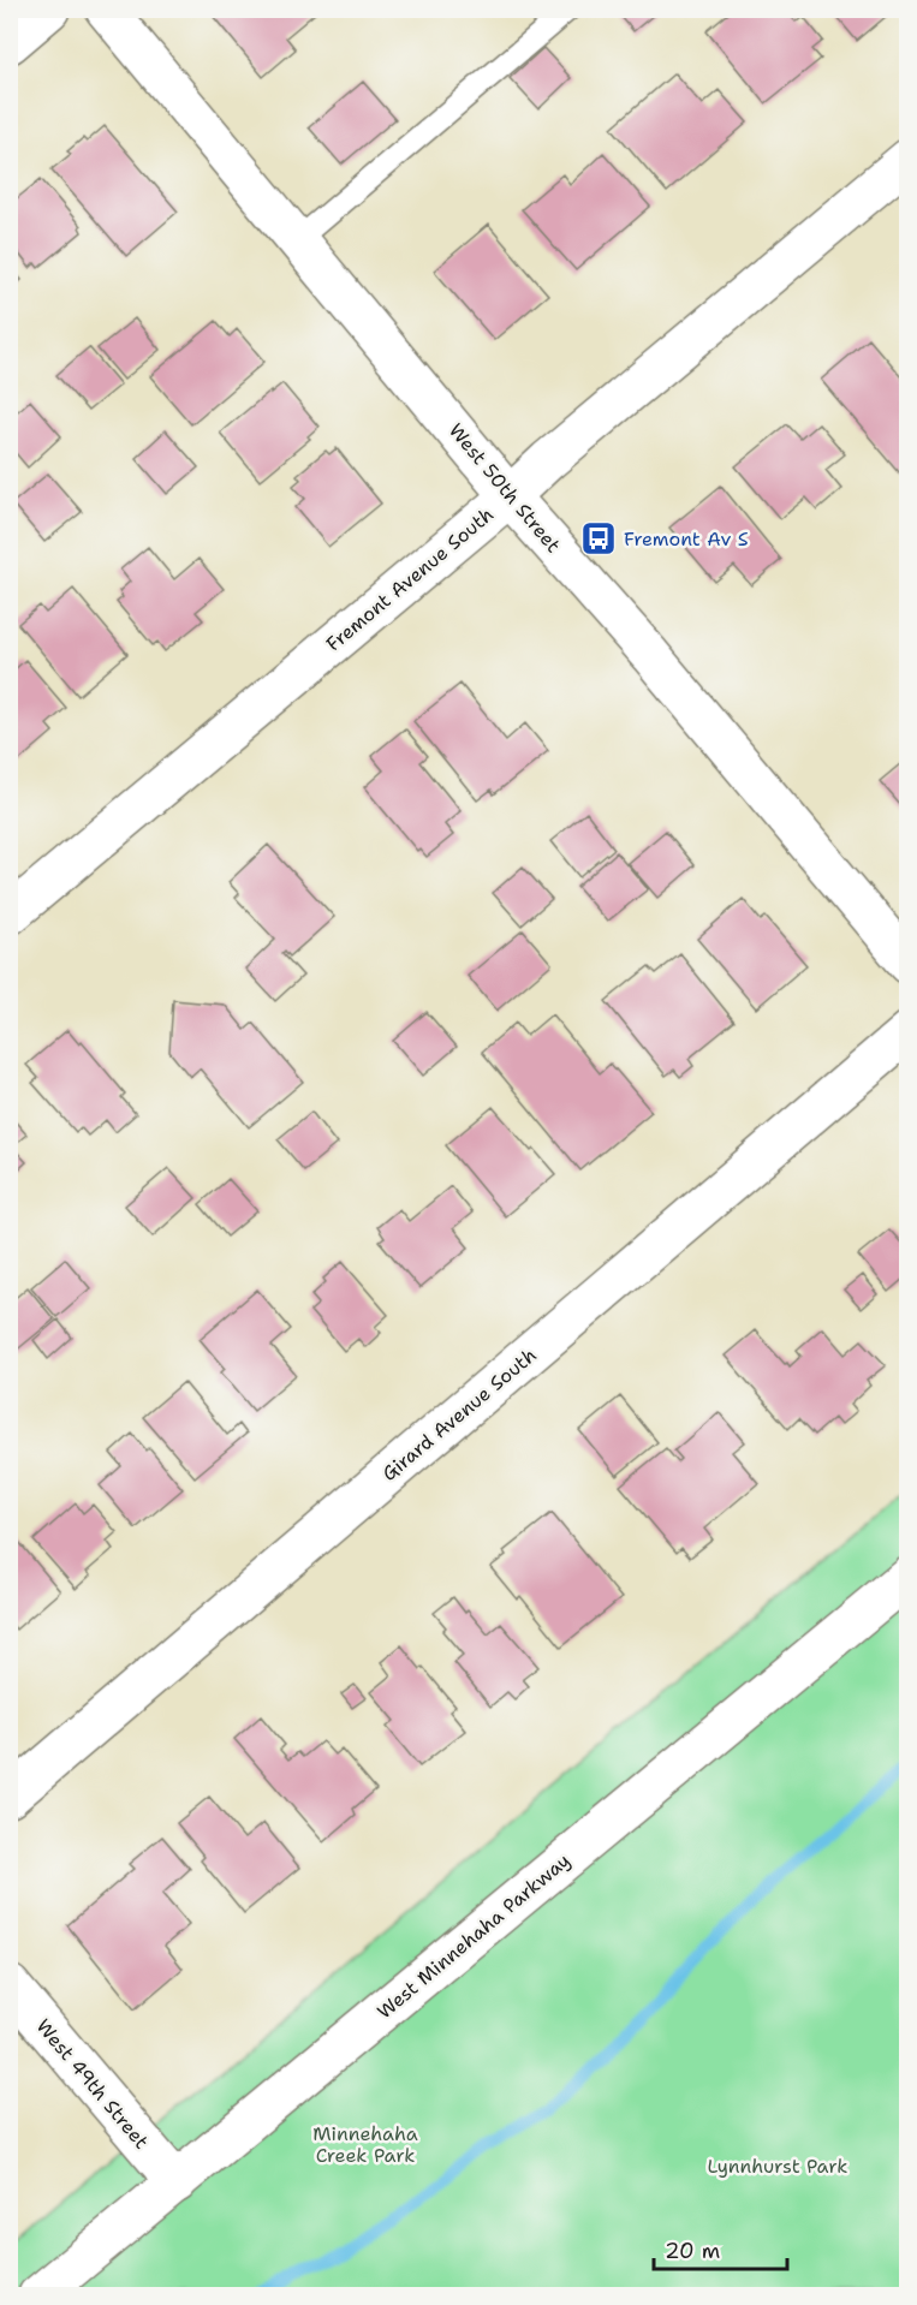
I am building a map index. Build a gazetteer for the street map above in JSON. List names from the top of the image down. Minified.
{"streets":{"street":["West 50th Street","Fremont Avenue South","Girard Avenue South","West Minnehaha Parkway","West 49th Street"]},"crossings":[["West 50th Street","Fremont Avenue South"],["West Minnehaha Parkway","West 49th Street"]],"parks":["Minnehaha Creek Park","Lynnhurst Park"],"places":{"bus stop":["Fremont Av S"]},"scale_bar":"20 m"}
